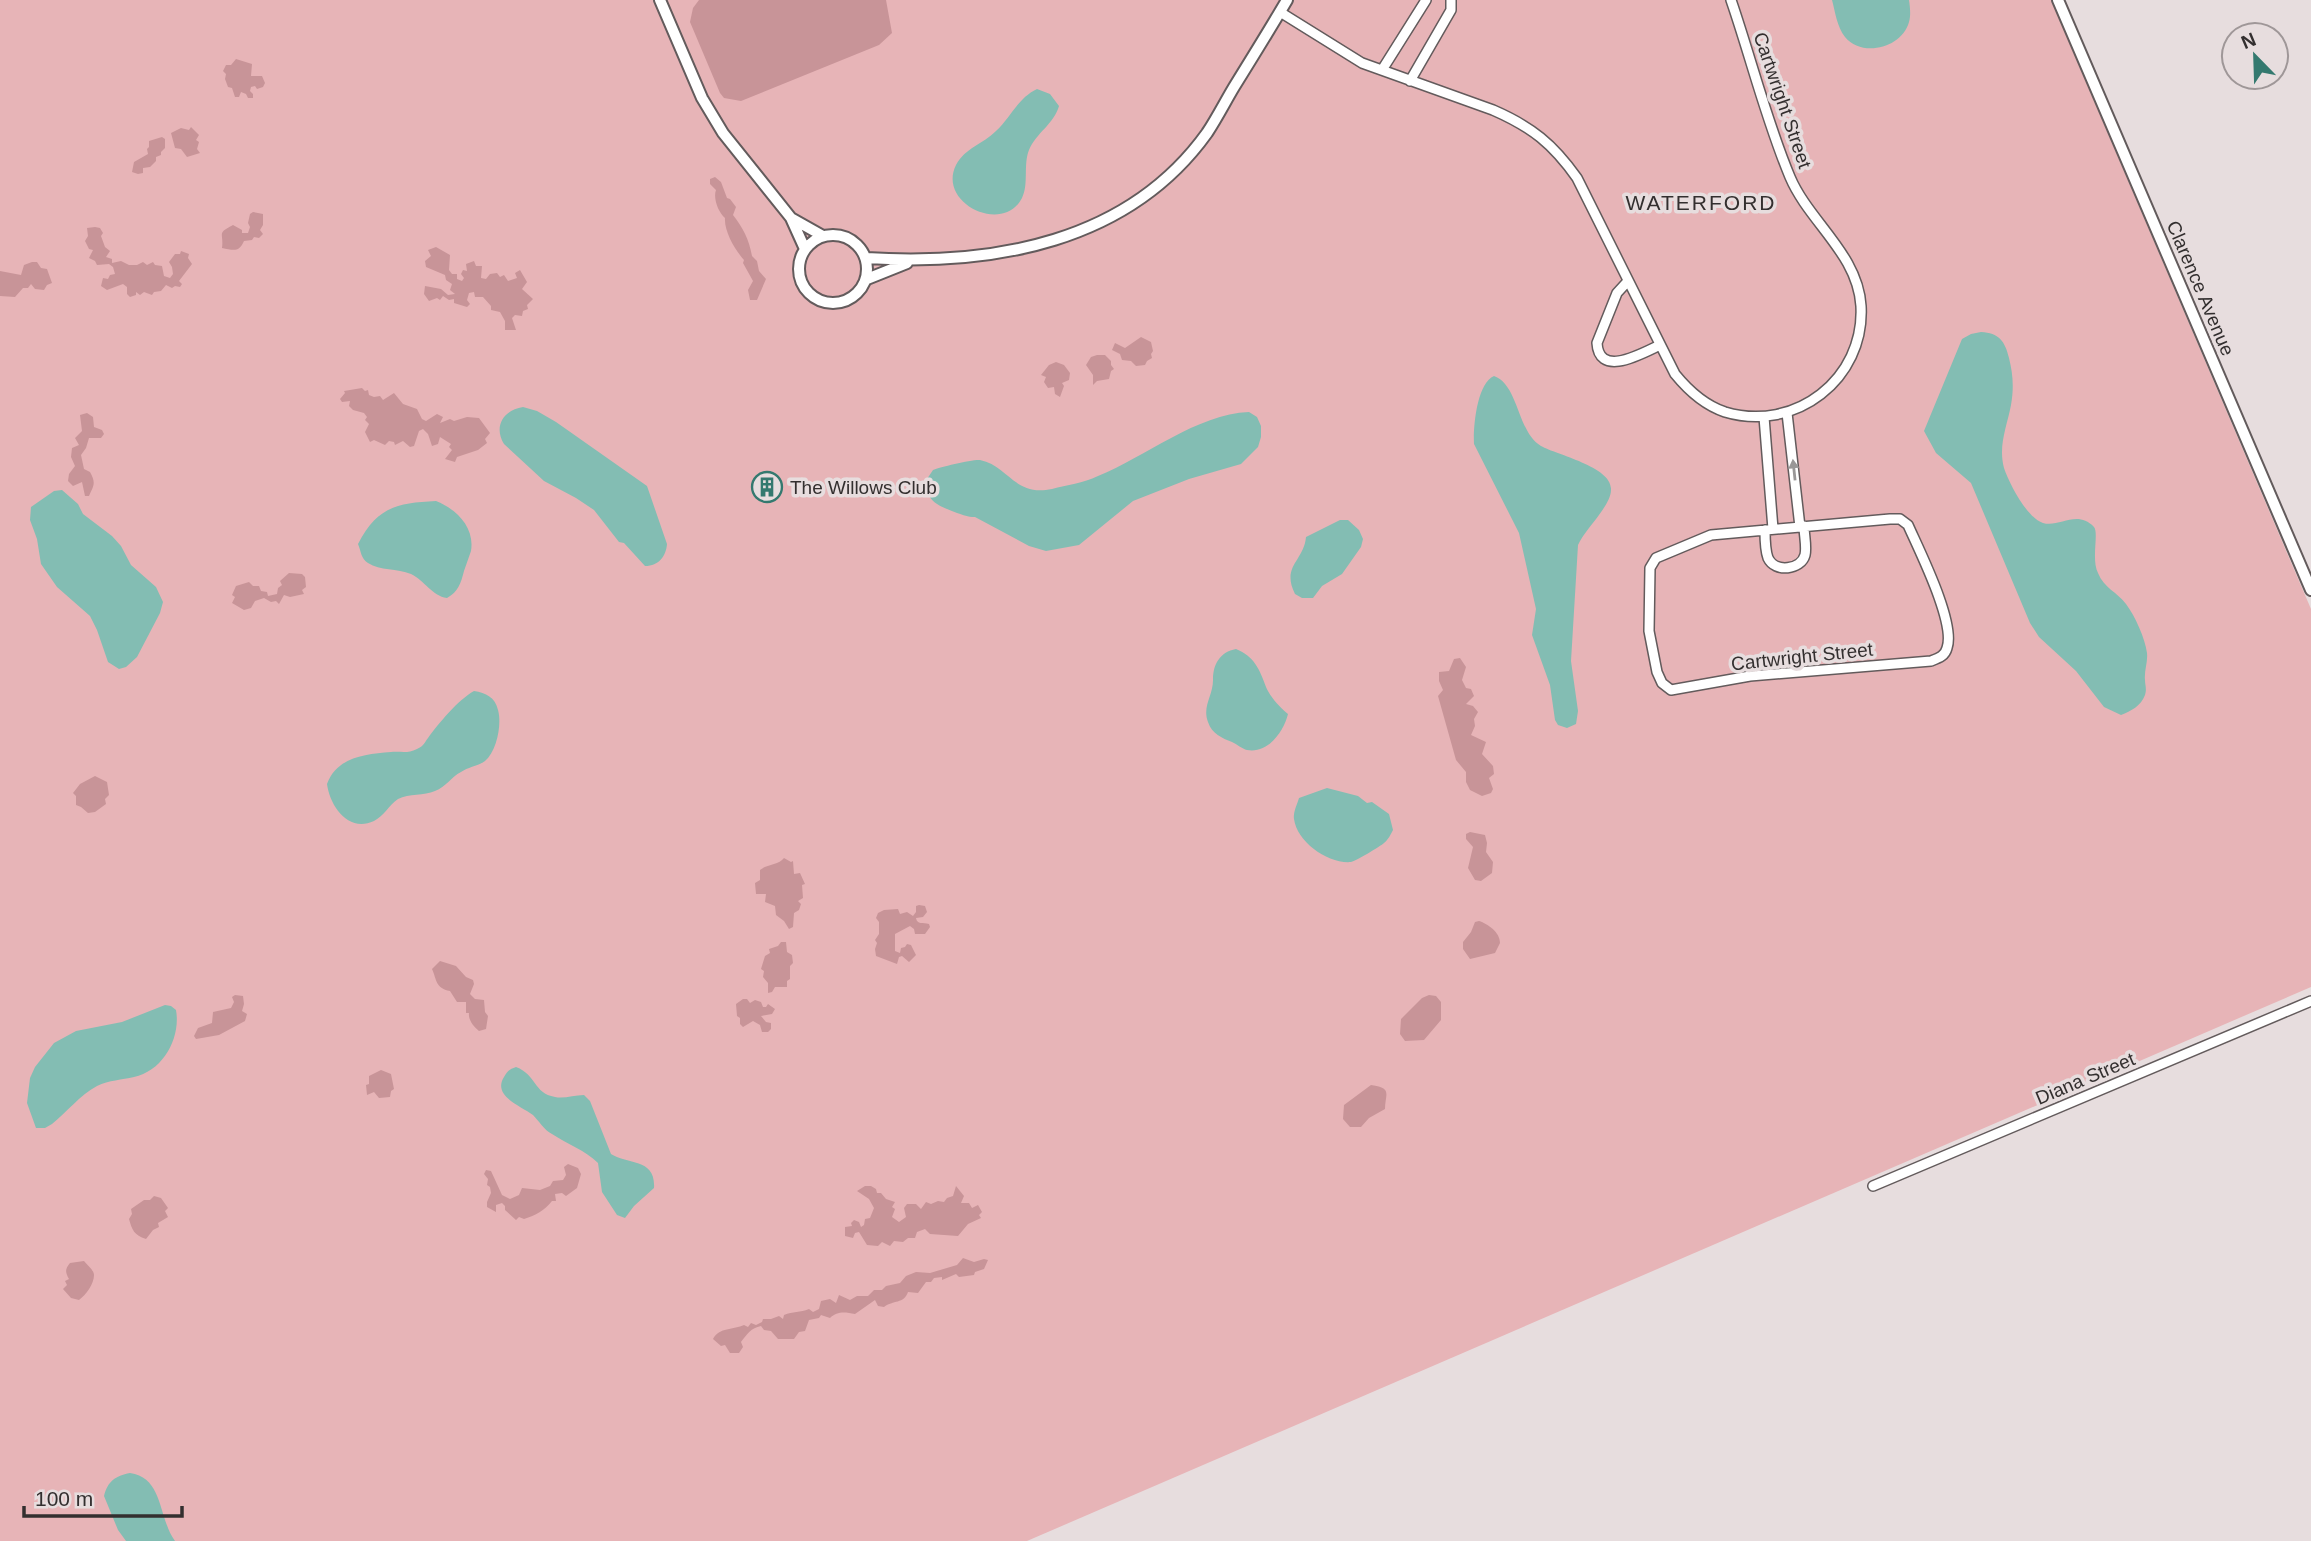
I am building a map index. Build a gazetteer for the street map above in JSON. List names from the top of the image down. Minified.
{"streets":{"street":["Cartwright Street","Clarence Avenue","Diana Street"]},"districts":["WATERFORD"],"places":{"building":["The Willows Club"]},"scale_bar":"100 m","north":"top left"}
